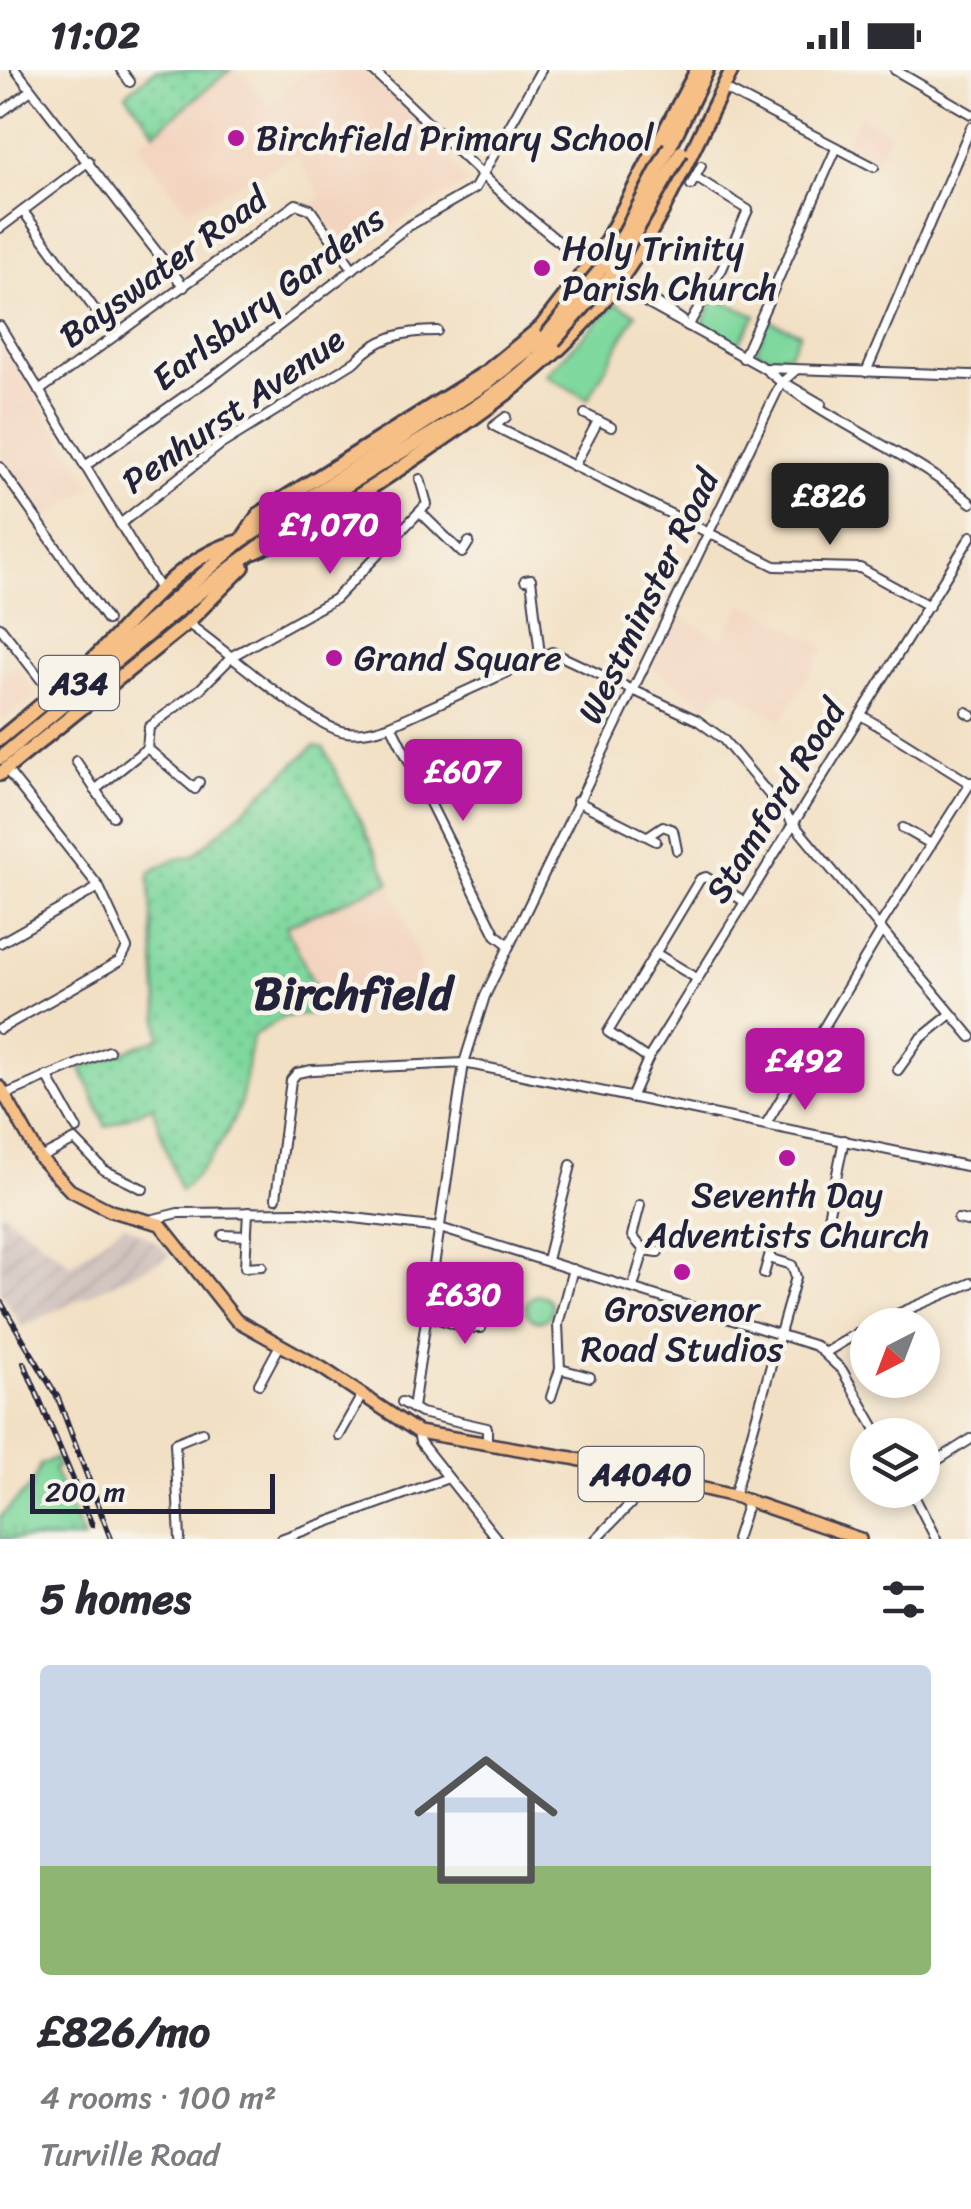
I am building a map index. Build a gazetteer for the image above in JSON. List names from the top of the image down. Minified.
{"streets":{"highway":["A34"],"main road":["A4040"],"street":["Bayswater Road","Earlsbury Gardens","Penhurst Avenue","Westminster Road","Stamford Road"]},"crossings":[["Bayswater Road","Earlsbury Gardens"]],"districts":["Birchfield"],"places":["Birchfield Primary School","Holy Trinity Parish Church","Grand Square","Seventh Day Adventists Church","Grosvenor Road Studios"],"scale_bar":"200 m","north":"bottom left","page":{"status":"11:02","price":["£826","£1,070","£607","£492","£630"],"scale":"200 m","heading":"5 homes","list":[{"name":"£826/mo","note":"4 rooms · 100 m² · Turville Road"}]}}
